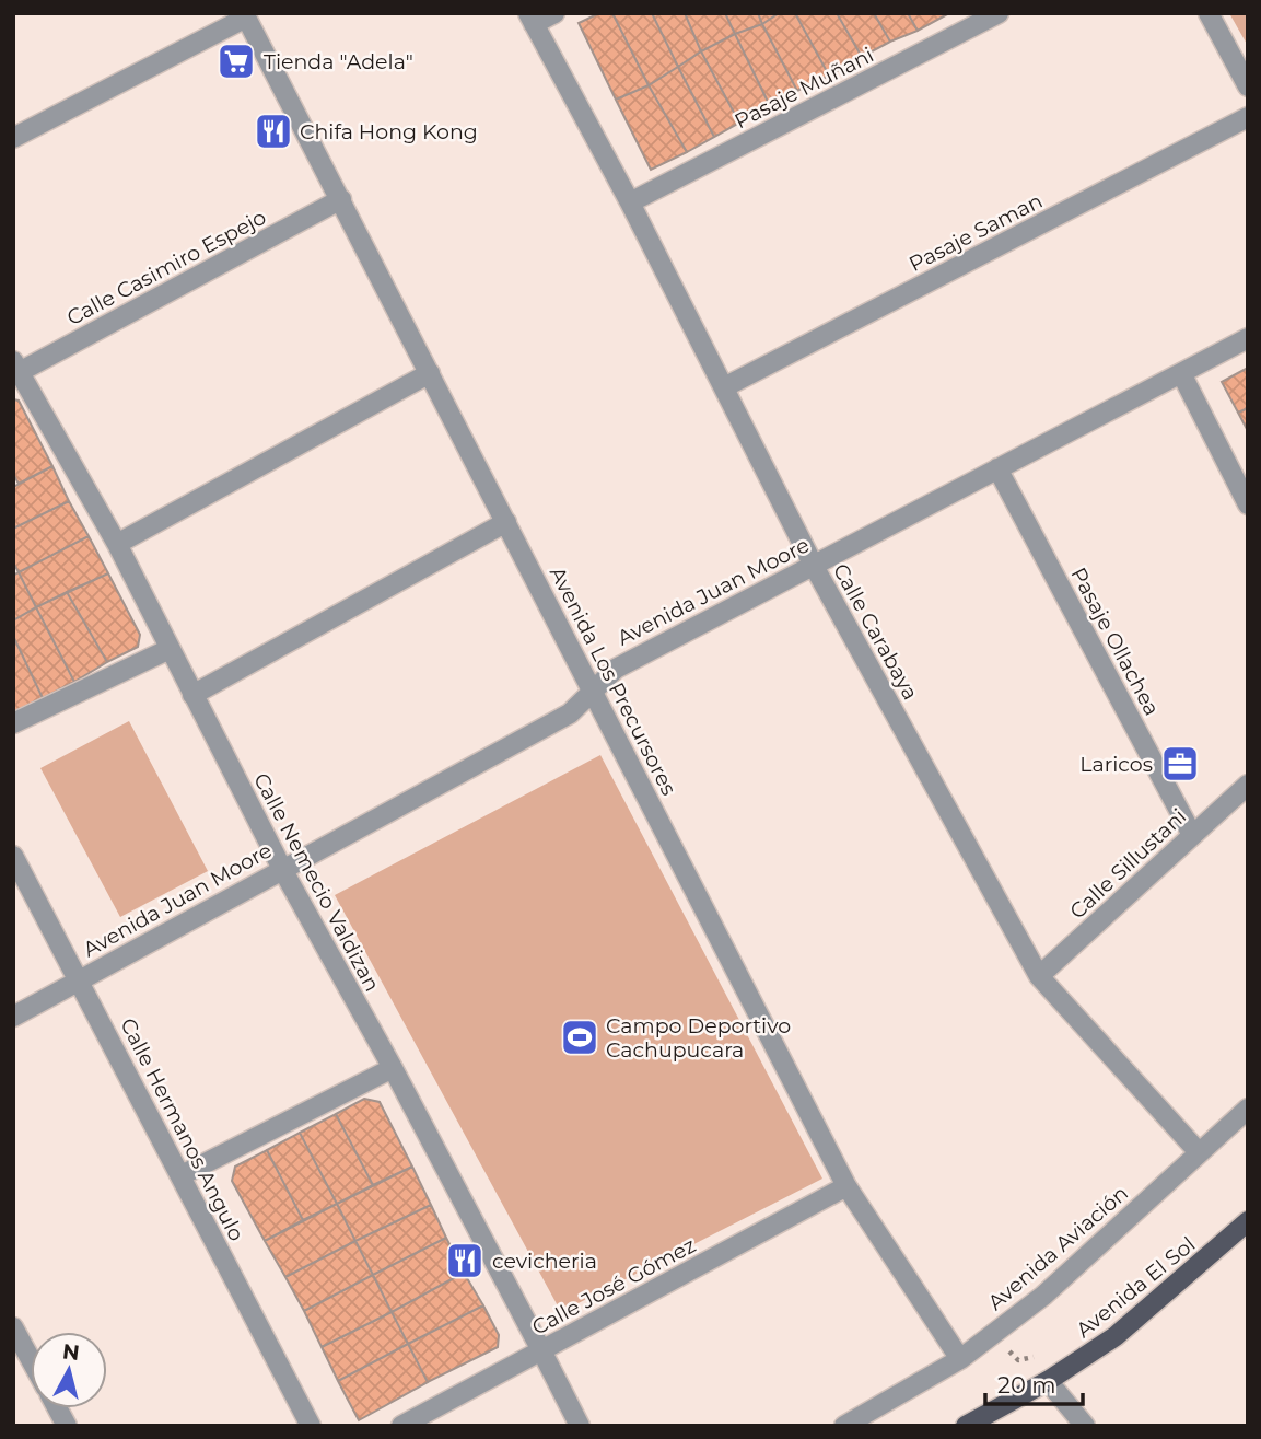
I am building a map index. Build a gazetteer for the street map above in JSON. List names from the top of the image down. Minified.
{"streets":{"main road":["Avenida El Sol"],"street":["Pasaje Muñani","Pasaje Saman","Calle Casimiro Espejo","Avenida Juan Moore","Calle Carabaya","Pasaje Ollachea","Avenida Los Precursores","Calle Sillustani","Calle Nemecio Valdizan","Calle Hermanos Angulo","Avenida Aviación","Calle José Gómez"]},"crossings":[["Pasaje Muñani","Calle Carabaya"],["Pasaje Saman","Calle Carabaya"],["Calle Casimiro Espejo","Avenida Los Precursores"],["Calle Casimiro Espejo","Calle Nemecio Valdizan"],["Avenida Juan Moore","Calle Carabaya"],["Avenida Juan Moore","Pasaje Ollachea"],["Avenida Juan Moore","Avenida Los Precursores"],["Avenida Juan Moore","Calle Nemecio Valdizan"],["Avenida Juan Moore","Calle Hermanos Angulo"],["Calle Carabaya","Calle Sillustani"],["Calle Carabaya","Avenida Aviación"],["Pasaje Ollachea","Calle Sillustani"],["Avenida Los Precursores","Avenida Aviación"],["Avenida Los Precursores","Calle José Gómez"],["Calle Nemecio Valdizan","Calle José Gómez"]],"places":{"supermarket":["Tienda \"Adela\""],"restaurant":["Chifa Hong Kong","cevicheria"],"office":["Laricos"],"sports":["Campo Deportivo Cachupucara"]},"scale_bar":"20 m","north":"top"}
